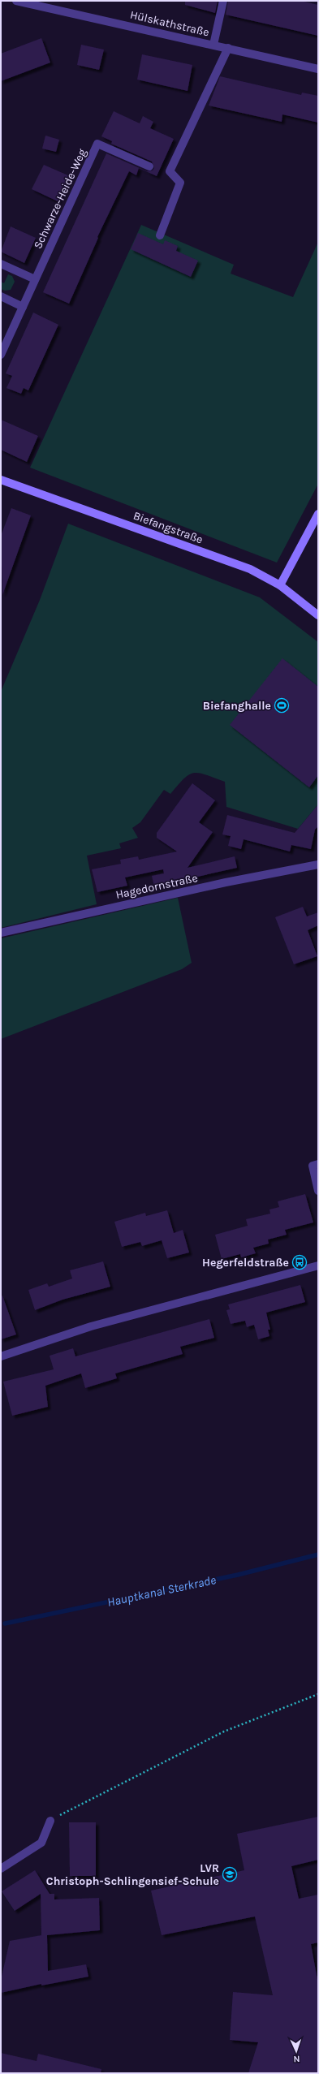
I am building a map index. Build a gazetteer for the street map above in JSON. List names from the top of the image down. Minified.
{"streets":{"main road":["Biefangstraße"],"street":["Hülskathstraße","Schwarze-Heide-Weg","Hagedornstraße"]},"water":["Hauptkanal Sterkrade"],"places":{"sports":["Biefanghalle"],"bus stop":["Hegerfeldstraße"],"school or university":["LVR Christoph-Schlingensief-Schule"]},"north":"bottom"}
